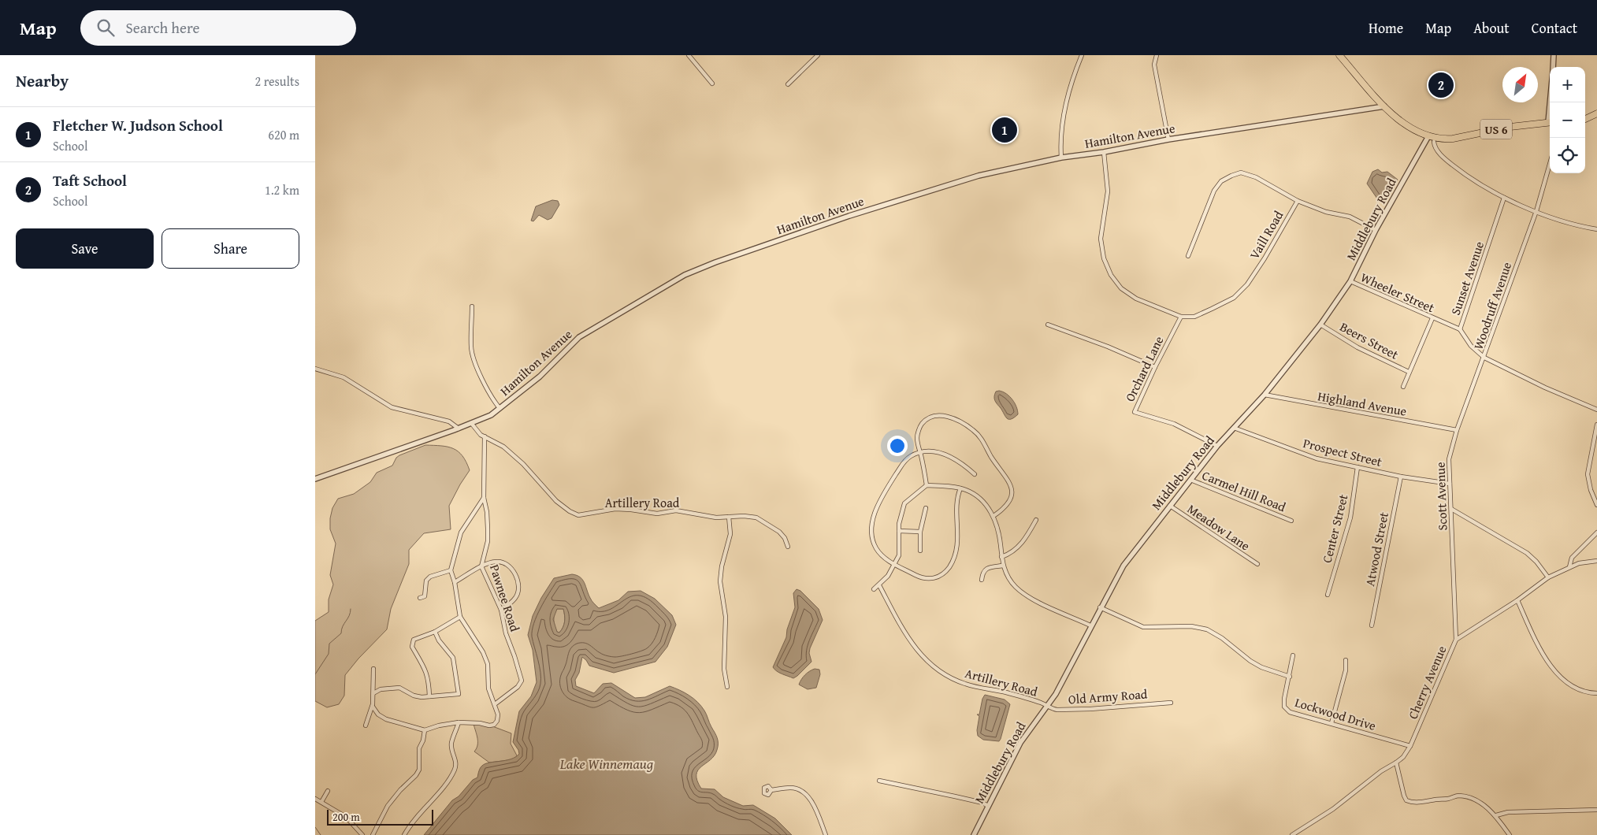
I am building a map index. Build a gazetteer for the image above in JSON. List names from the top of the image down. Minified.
{"streets":{"main road":["US 6"],"street":["Hamilton Avenue","Middlebury Road","Vaill Road","Sunset Avenue","Wheeler Street","Woodruff Avenue","Beers Street","Orchard Lane","Highland Avenue","Prospect Street","Carmel Hill Road","Scott Avenue","Artillery Road","Meadow Lane","Center Street","Atwood Street","Pawnee Road","Cherry Avenue","Old Army Road","Lockwood Drive"]},"crossings":[["US 6","Hamilton Avenue"],["US 6","Middlebury Road"],["Hamilton Avenue","Artillery Road"],["Middlebury Road","Vaill Road"],["Middlebury Road","Wheeler Street"],["Middlebury Road","Beers Street"],["Middlebury Road","Orchard Lane"],["Middlebury Road","Highland Avenue"],["Middlebury Road","Prospect Street"],["Middlebury Road","Carmel Hill Road"],["Middlebury Road","Artillery Road"],["Middlebury Road","Meadow Lane"],["Middlebury Road","Old Army Road"],["Vaill Road","Orchard Lane"],["Sunset Avenue","Wheeler Street"],["Sunset Avenue","Woodruff Avenue"],["Sunset Avenue","Scott Avenue"],["Woodruff Avenue","Scott Avenue"],["Highland Avenue","Scott Avenue"],["Prospect Street","Scott Avenue"],["Prospect Street","Center Street"],["Prospect Street","Atwood Street"],["Scott Avenue","Cherry Avenue"],["Artillery Road","Pawnee Road"],["Artillery Road","Old Army Road"],["Cherry Avenue","Lockwood Drive"]],"water":["Lake Winnemaug"],"scale_bar":"200 m","north":"top right","page":{"header":"Map","search":"Search here","nav":["Home","Map","About","Contact"],"heading":["Nearby","2 results"],"map_buttons":["+","−"],"pins":["2","1"],"list":[{"mark":"1","name":"Fletcher W. Judson School","note":"School","value":"620 m"},{"mark":"2","name":"Taft School","note":"School","value":"1.2 km"}],"buttons":["Save","Share"],"scale":"200 m"}}
